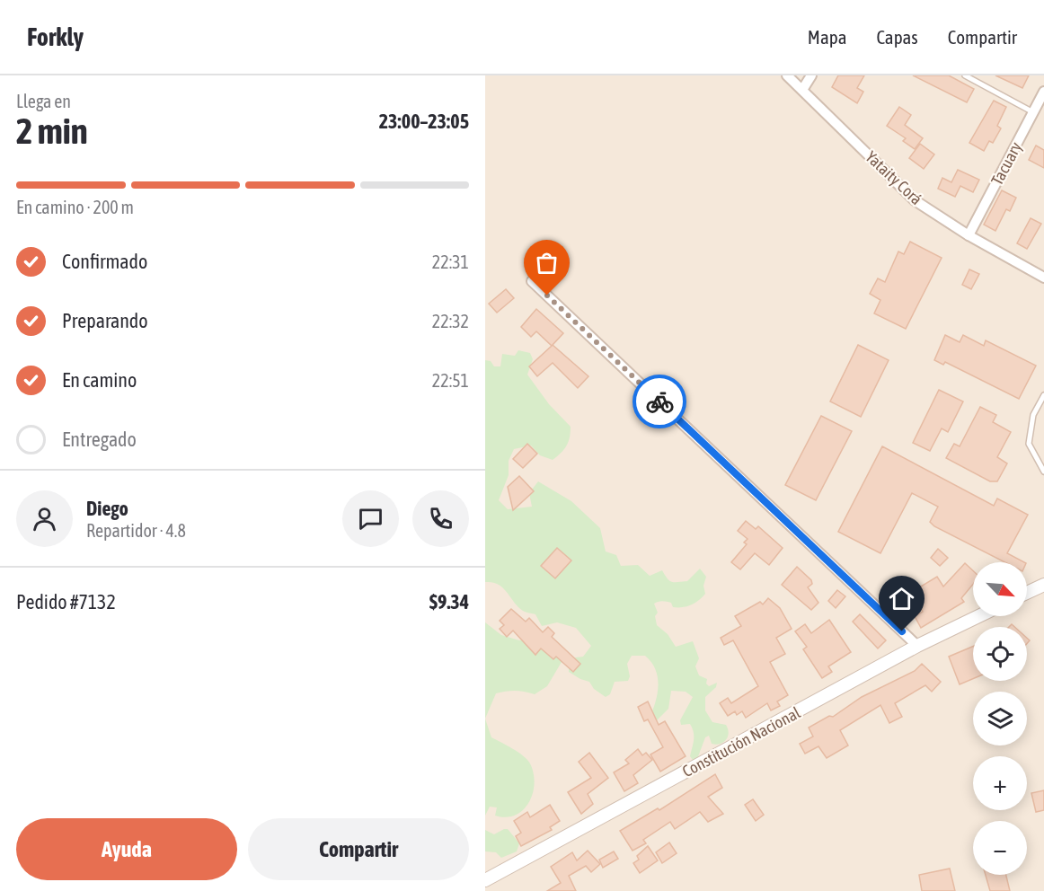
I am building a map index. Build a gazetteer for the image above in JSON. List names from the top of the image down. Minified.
{"streets":{"street":["Tacuary","Yataity Corá","Constitución Nacional"]},"crossings":[["Tacuary","Yataity Corá"]],"north":"bottom right","page":{"header":"Forkly","nav":["Mapa","Capas","Compartir"],"heading":["2 min","Llega en","23:00–23:05"],"panel":["Diego","Repartidor · 4.8","Pedido #7132","$9.34"],"bar":"En camino · 200 m","list":[["Confirmado","22:31"],["Preparando","22:32"],["En camino","22:51"],"Entregado"],"map_buttons":["+","−"],"buttons":["Ayuda","Compartir"]}}
